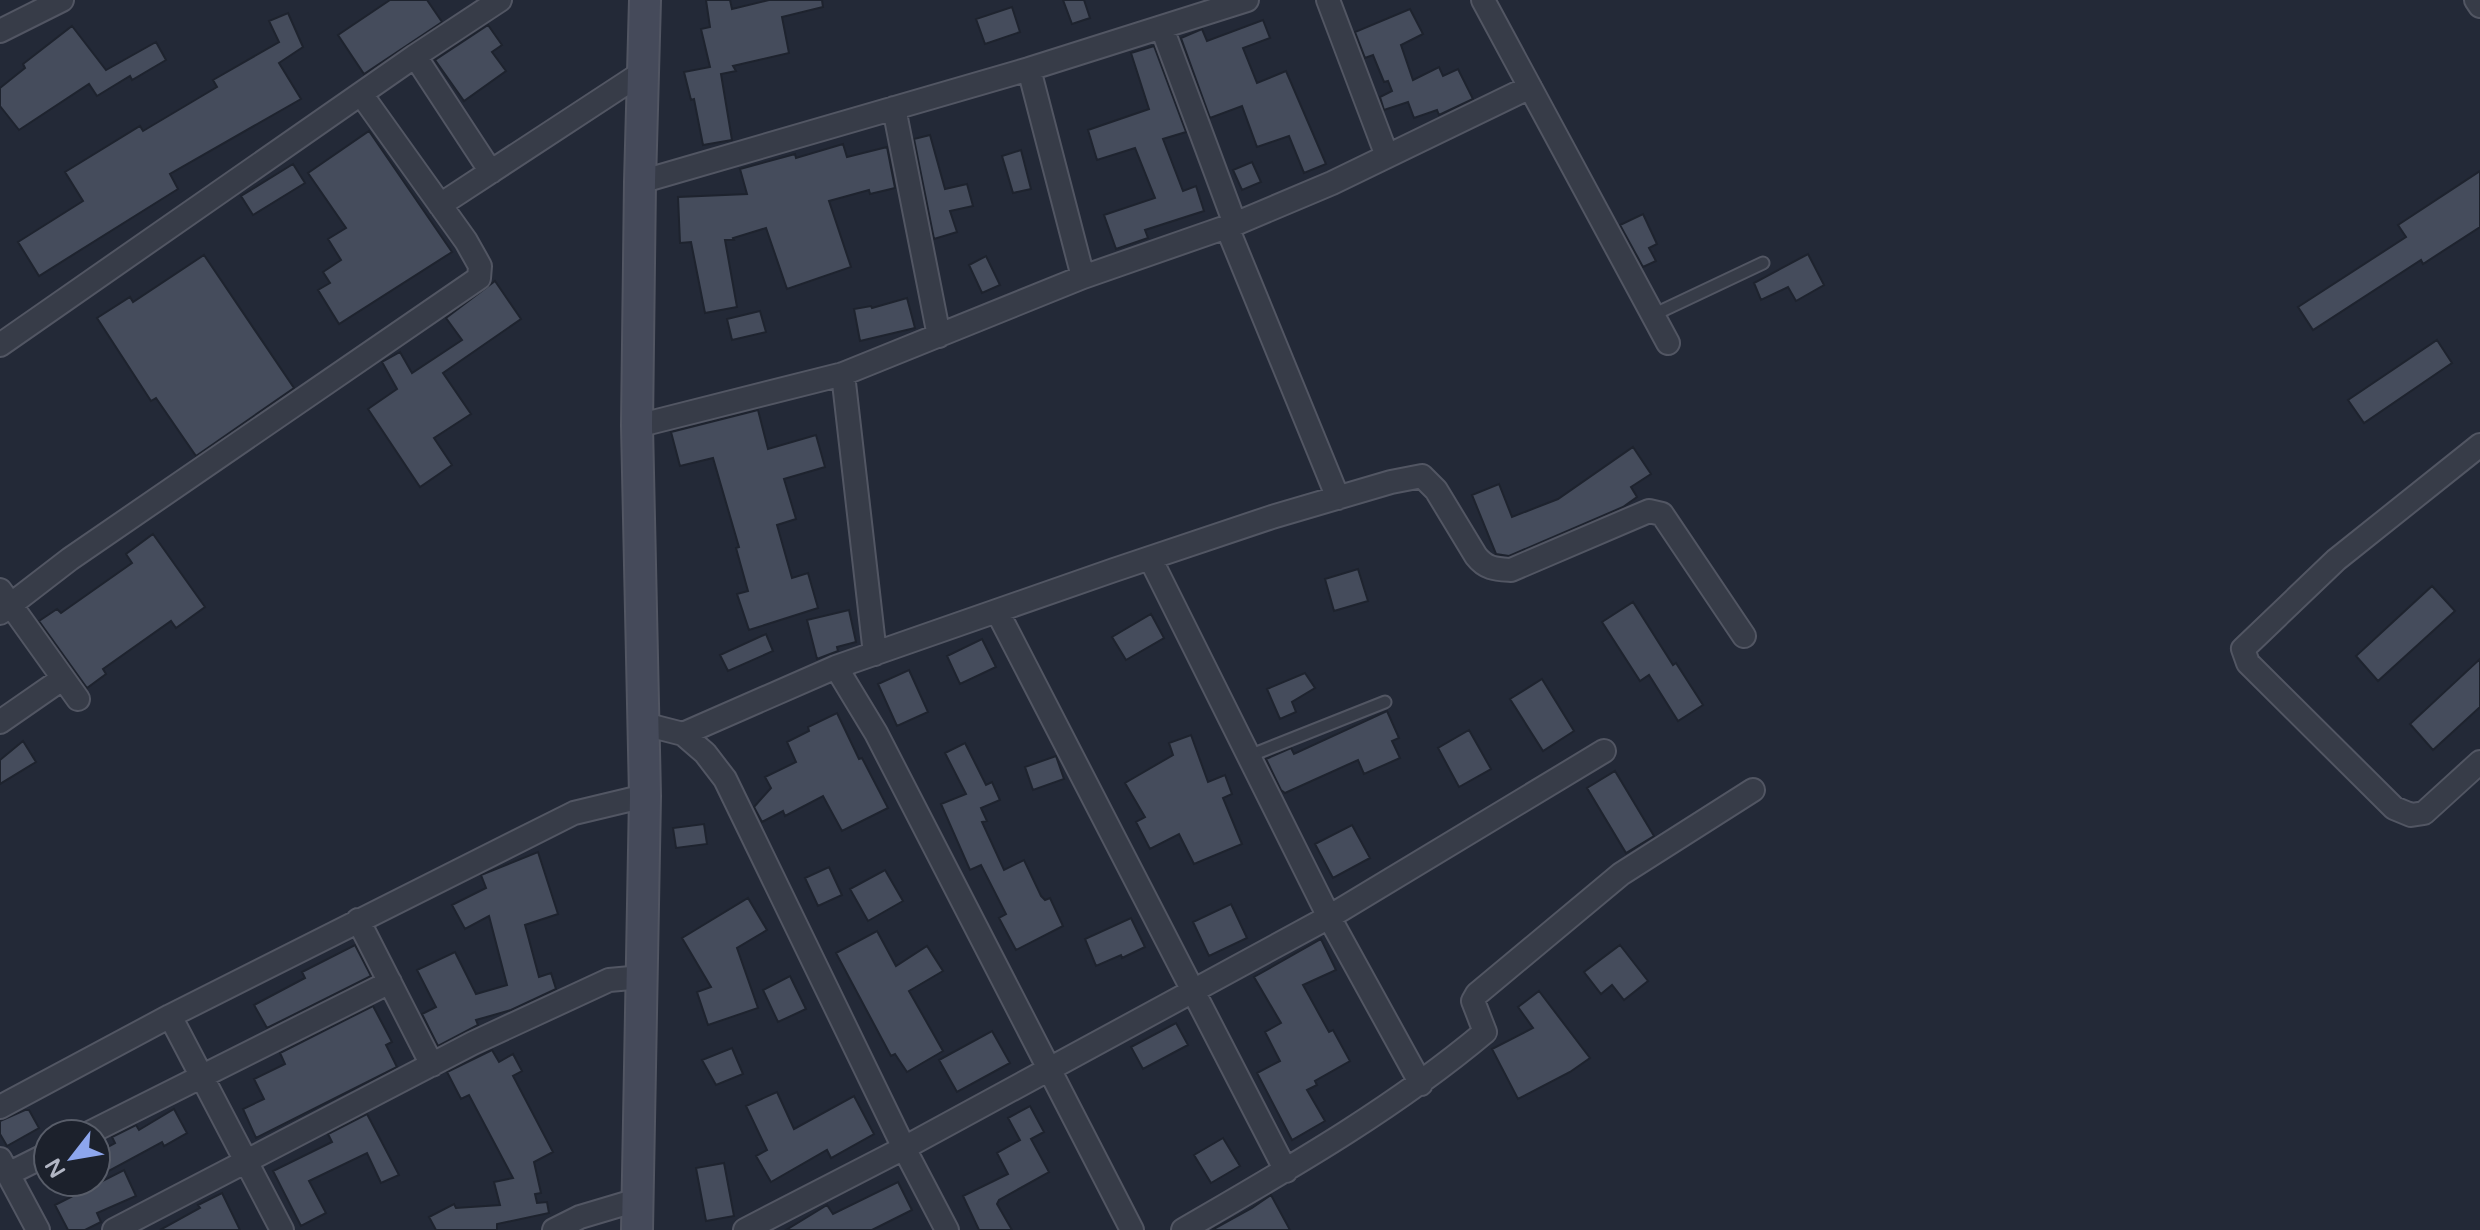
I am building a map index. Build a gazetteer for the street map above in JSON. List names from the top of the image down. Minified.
{"north":"bottom left"}
